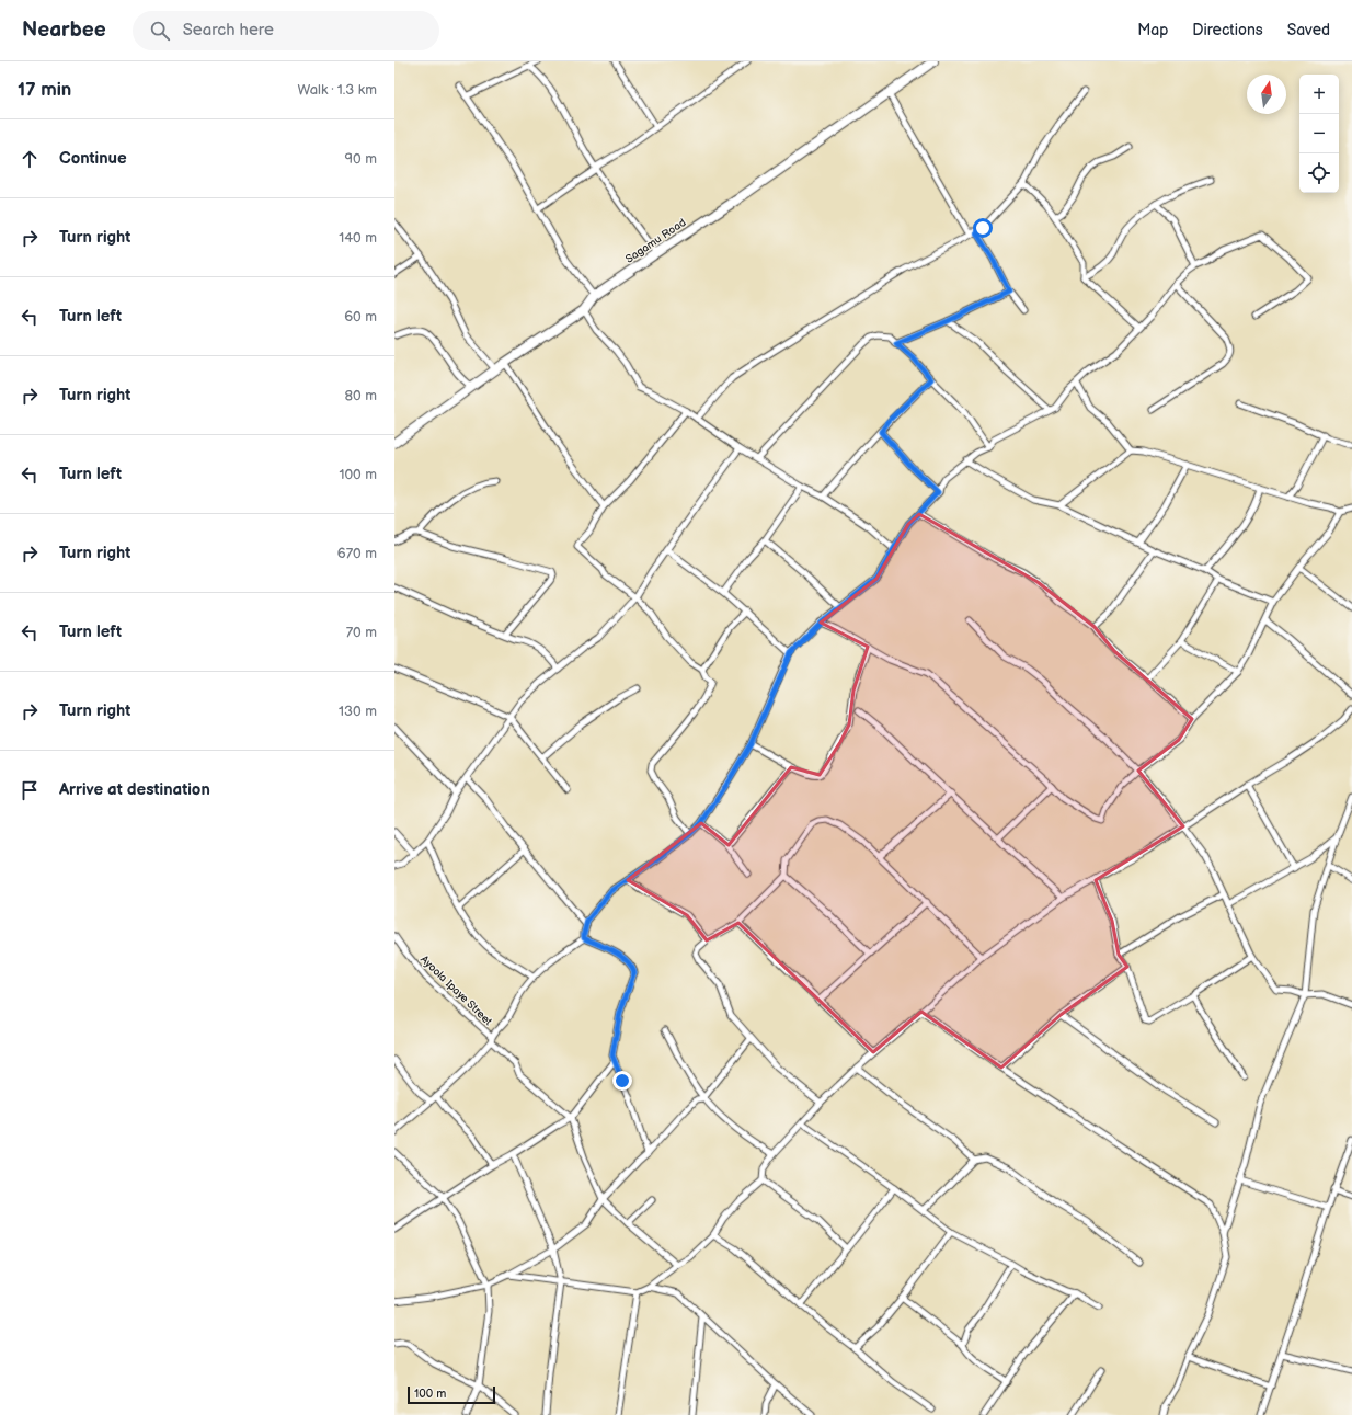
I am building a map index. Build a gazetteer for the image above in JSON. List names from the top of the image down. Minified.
{"streets":{"highway":["Sagamu Road"],"street":["Ayoola Ipaye Street"]},"scale_bar":"100 m","north":"top","page":{"header":"Nearbee","search":"Search here","nav":["Map","Directions","Saved"],"heading":["17 min","Walk · 1.3 km"],"map_buttons":["+","−"],"list":[["Continue","90 m"],["Turn right","140 m"],["Turn left","60 m"],["Turn right","80 m"],["Turn left","100 m"],["Turn right","670 m"],["Turn left","70 m"],["Turn right","130 m"],"Arrive at destination"],"scale":"100 m"}}
